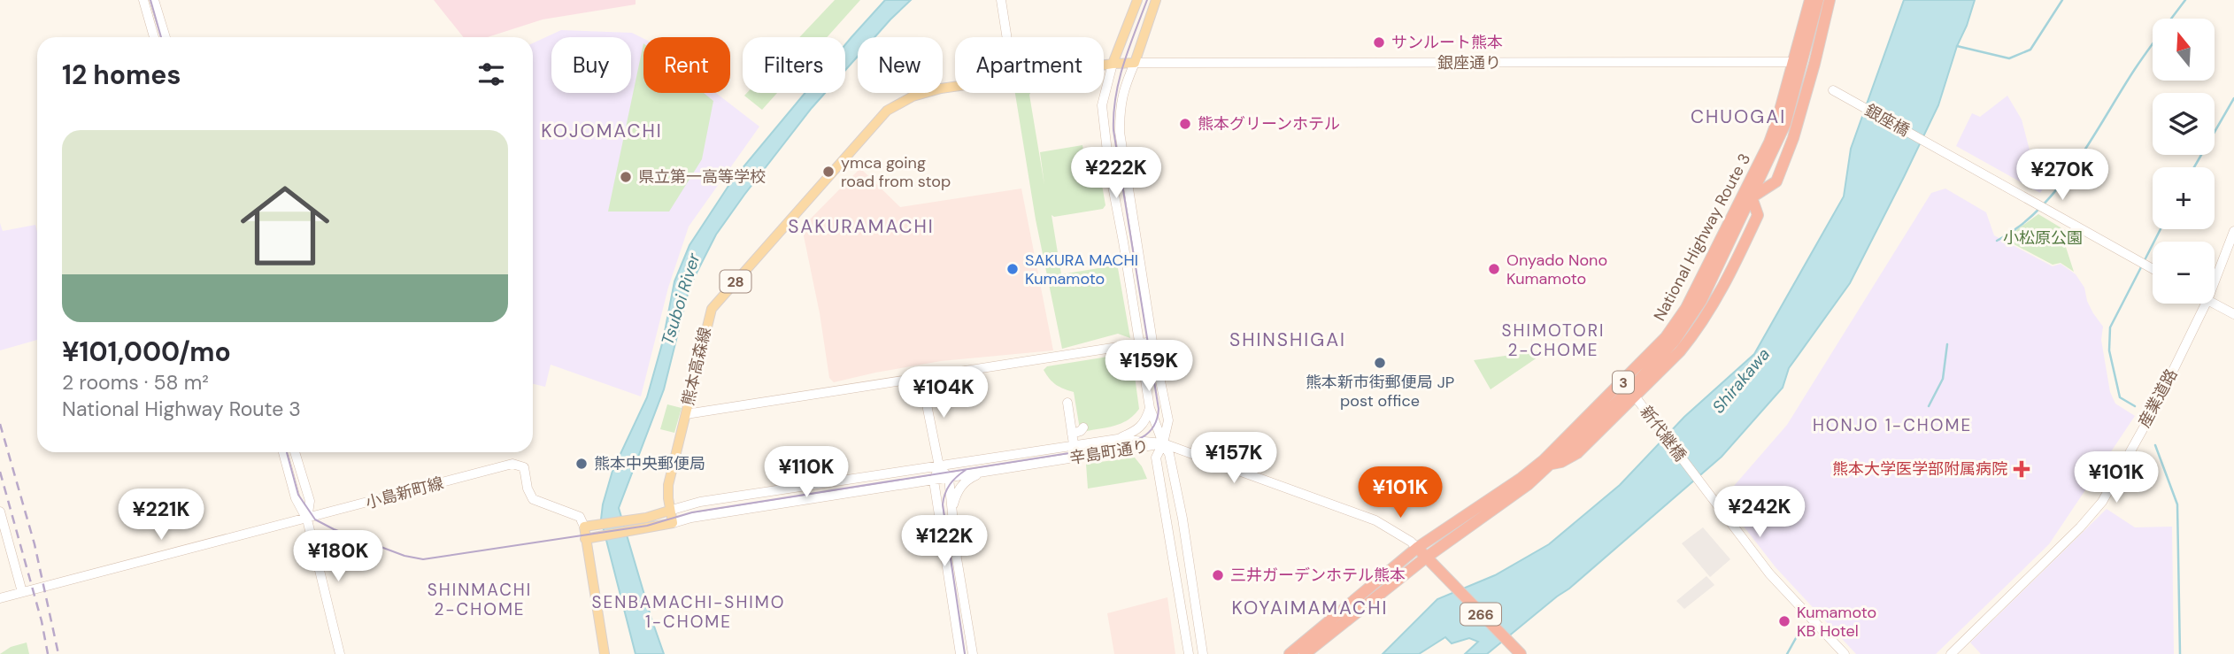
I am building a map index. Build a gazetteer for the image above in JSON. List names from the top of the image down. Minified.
{"streets":{"highway":["National Highway Route 3","3","266"],"main road":["28","熊本高森線"],"street":["銀座通り","銀座橋","産業道路","新代継橋","辛島町通り","小島新町線"]},"crossings":[["銀座通り","National Highway Route 3"],["銀座通り","熊本高森線"],["銀座通り","3"],["National Highway Route 3","3"],["National Highway Route 3","266"],["熊本高森線","辛島町通り"],["3","新代継橋"]],"districts":["CHUOGAI","KOJOMACHI","SAKURAMACHI","SHIMOTORI 2-CHOME","SHINSHIGAI","HONJO 1-CHOME","SHINMACHI 2-CHOME","SENBAMACHI-SHIMO 1-CHOME","KOYAIMAMACHI"],"water":["Tsuboi River","Shirakawa"],"parks":["小松原公園"],"places":{"other":["サンルート熊本","熊本グリーンホテル","ymca going road from stop","県立第一高等学校","SAKURA MACHI Kumamoto","Onyado Nono Kumamoto","熊本新市街郵便局 JP post office","熊本中央郵便局","三井ガーデンホテル熊本","Kumamoto KB Hotel"],"health":["熊本大学医学部附属病院"]},"north":"top","page":{"map_buttons":["+","−"],"chip":["Buy","Rent","Filters","New","Apartment"],"heading":"12 homes","list":[{"name":"¥101,000/mo","note":"2 rooms · 58 m² · National Highway Route 3"}],"price":["¥222K","¥270K","¥159K","¥104K","¥157K","¥110K","¥101K","¥101K","¥242K","¥221K","¥122K","¥180K"]}}
